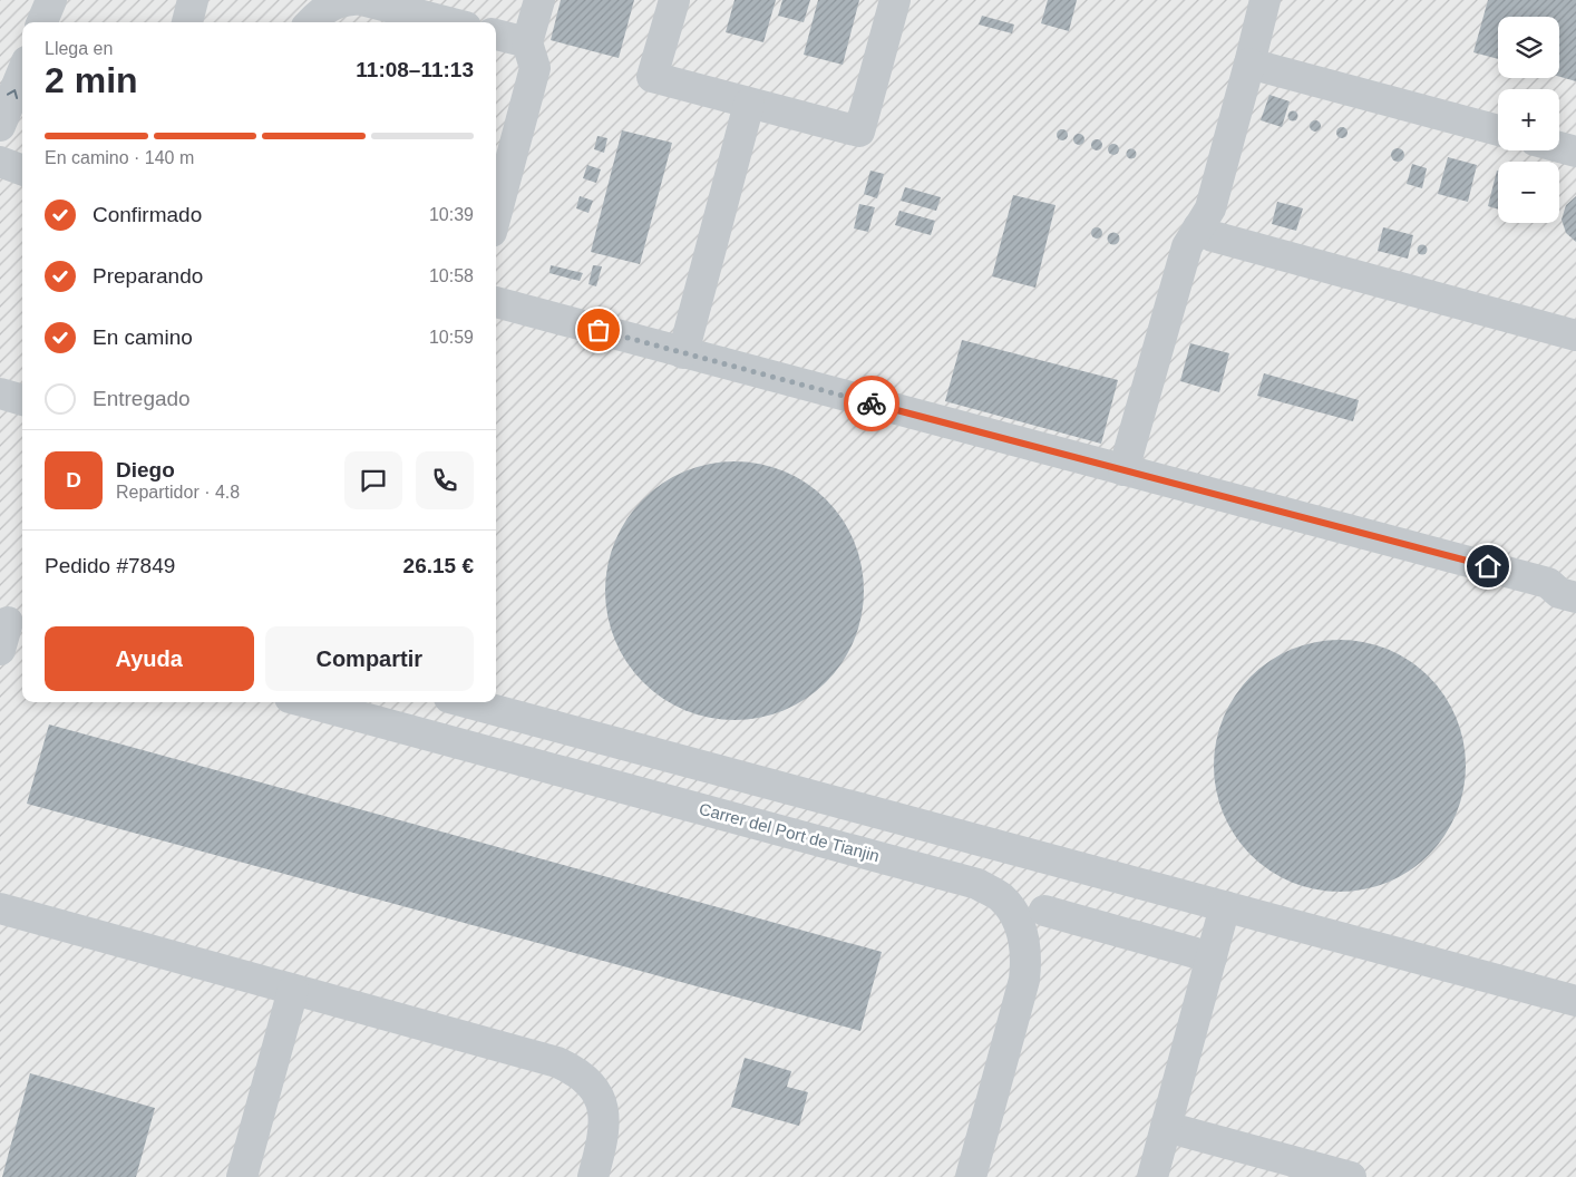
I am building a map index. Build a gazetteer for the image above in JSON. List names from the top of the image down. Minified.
{"streets":{"street":["Carrer del Port de Tianjin"]},"page":{"map_buttons":["+","−"],"heading":["2 min","Llega en","11:08–11:13"],"panel":["Diego","Repartidor · 4.8","Pedido #7849","26.15 €"],"bar":"En camino · 140 m","list":[["Confirmado","10:39"],["Preparando","10:58"],["En camino","10:59"],"Entregado"],"round":"D","buttons":["Ayuda","Compartir"]}}
